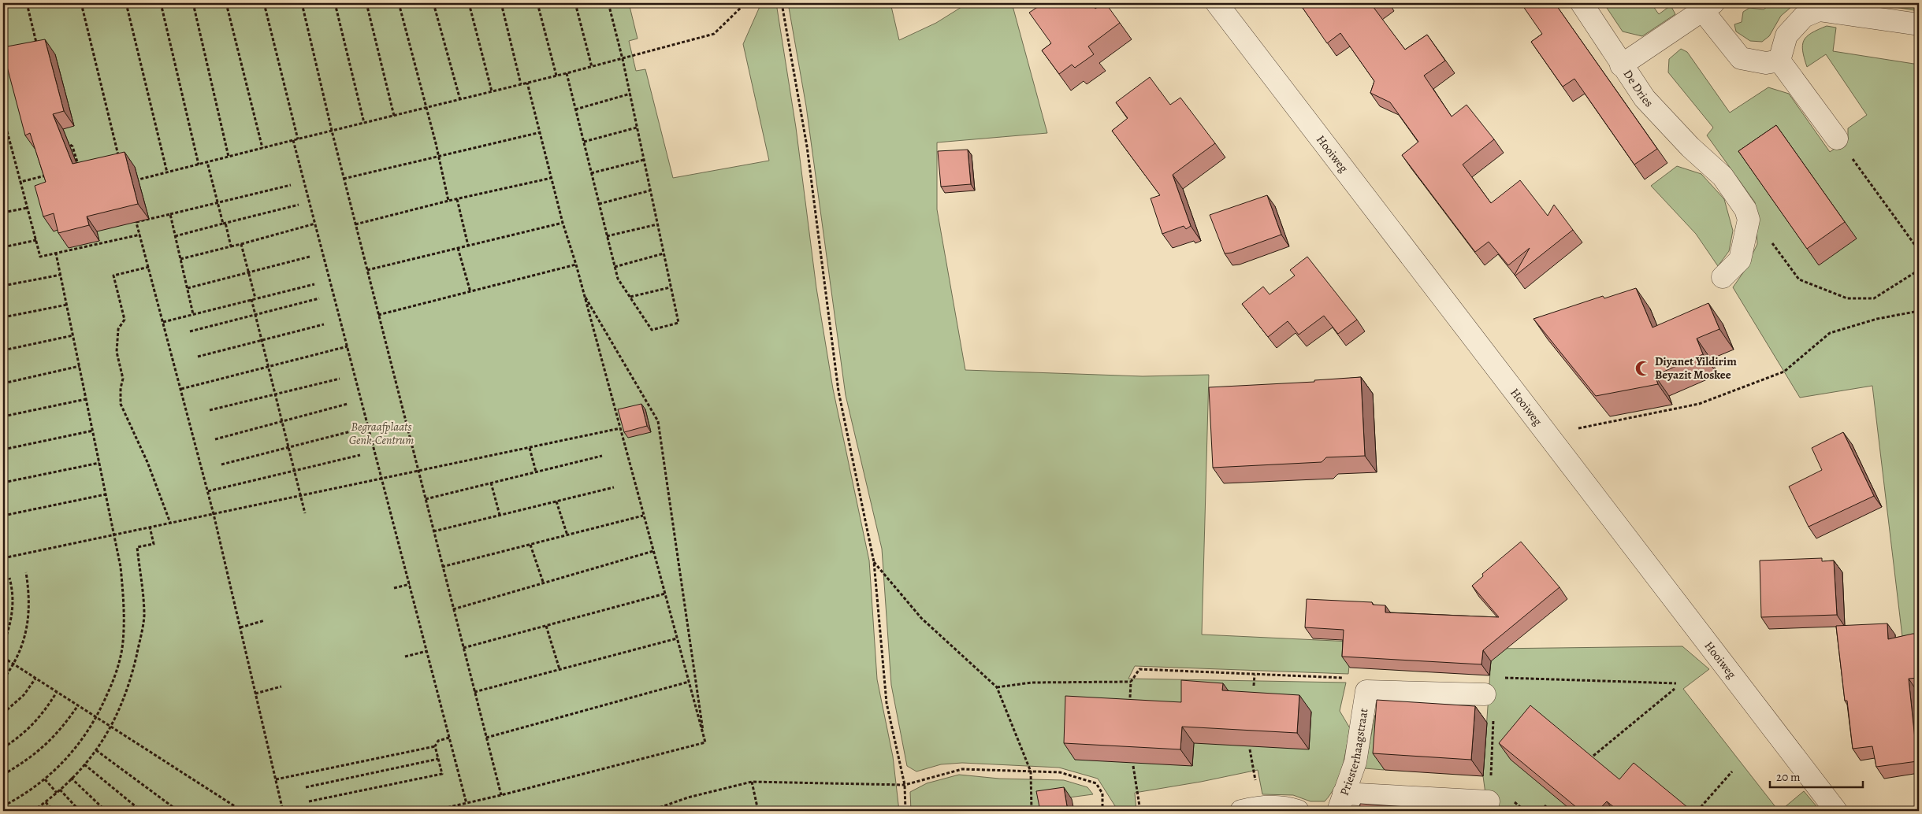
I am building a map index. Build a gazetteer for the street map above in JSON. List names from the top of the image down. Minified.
{"streets":{"street":["De Dries","Hooiweg","Priesterhaagstraat"]},"parks":["Begraafplaats Genk-Centrum"],"places":{"mosque":["Diyanet Yildirim Beyazit Moskee"]},"scale_bar":"20 m"}
